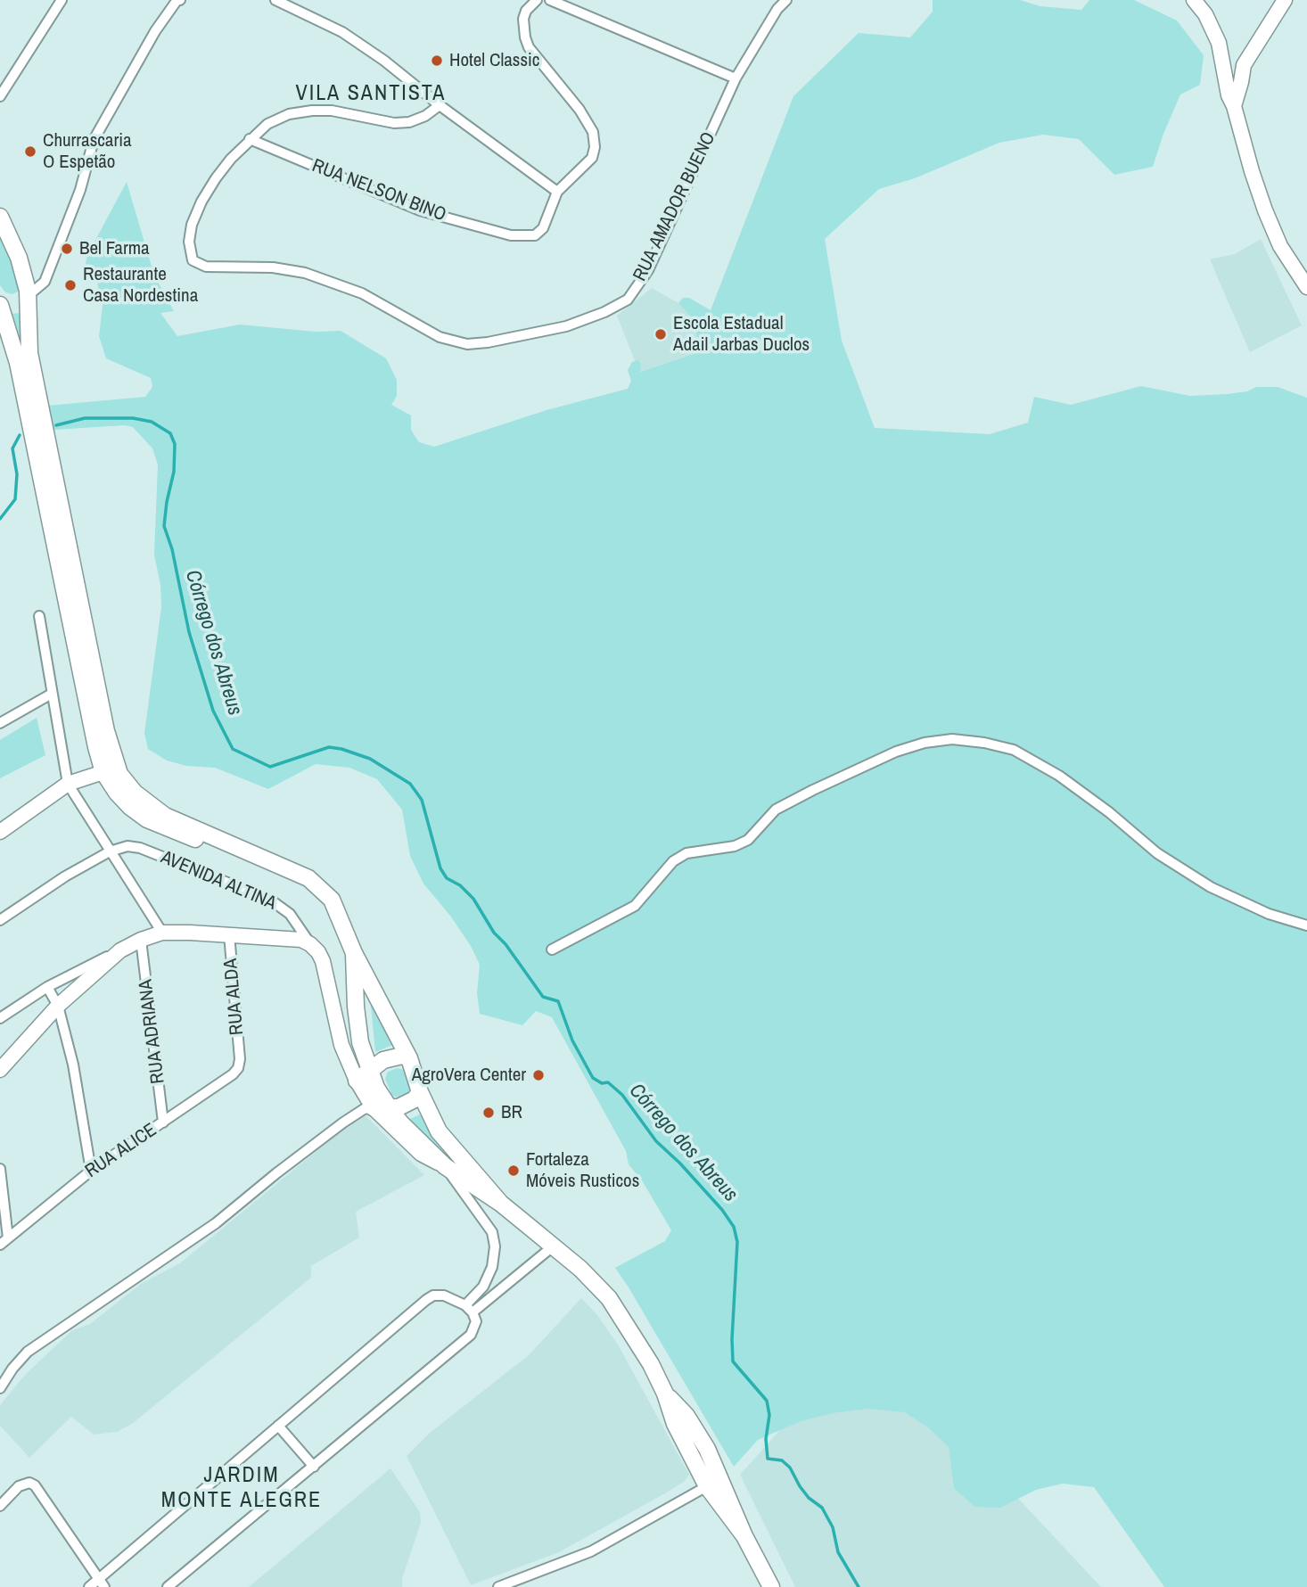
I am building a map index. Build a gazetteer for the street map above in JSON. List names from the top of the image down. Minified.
{"streets":{"street":["RUA NELSON BINO","RUA AMADOR BUENO","AVENIDA ALTINA","RUA ALDA","RUA ADRIANA","RUA ALICE"]},"crossings":[["RUA NELSON BINO","RUA AMADOR BUENO"],["RUA ALDA","RUA ALICE"],["RUA ADRIANA","RUA ALICE"]],"districts":["VILA SANTISTA","JARDIM MONTE ALEGRE"],"water":["Córrego dos Abreus"],"places":["Hotel Classic","Churrascaria O Espetão","Bel Farma","Restaurante Casa Nordestina","Escola Estadual Adail Jarbas Duclos","AgroVera Center","BR","Fortaleza Móveis Rusticos"]}
